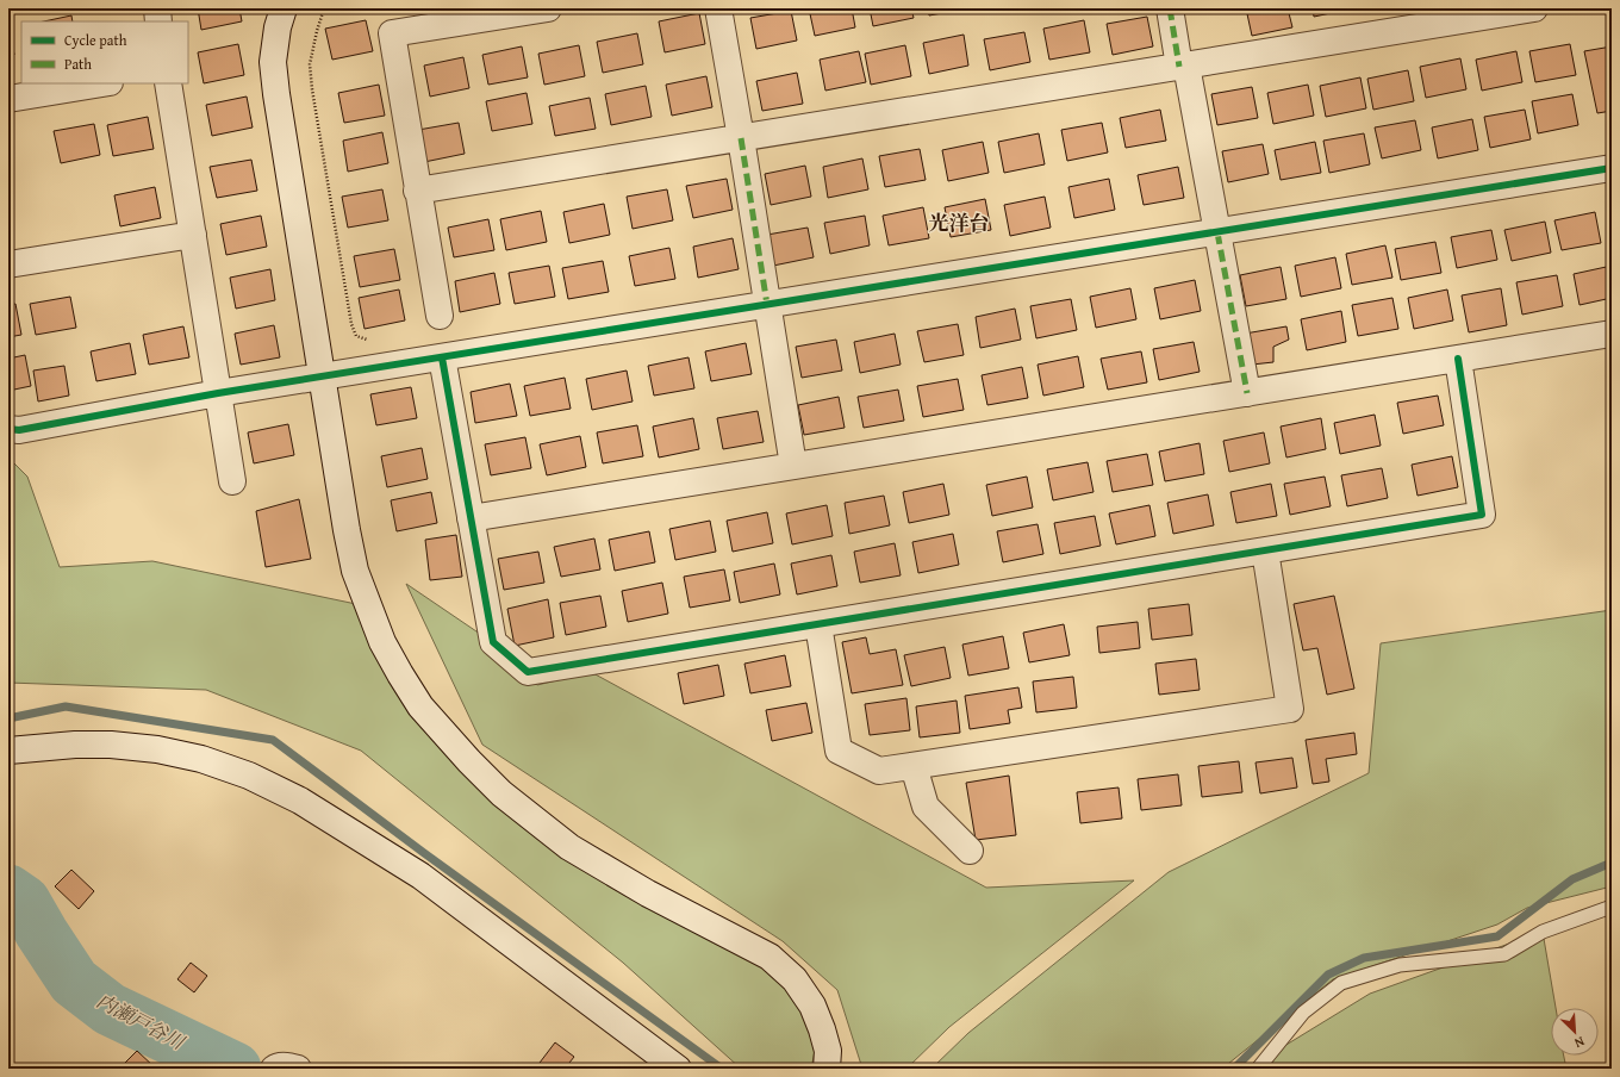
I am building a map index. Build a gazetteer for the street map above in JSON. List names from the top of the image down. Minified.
{"districts":["光洋台"],"water":["内瀬戸谷川"],"legend":["Cycle path","Path"],"north":"bottom right"}
